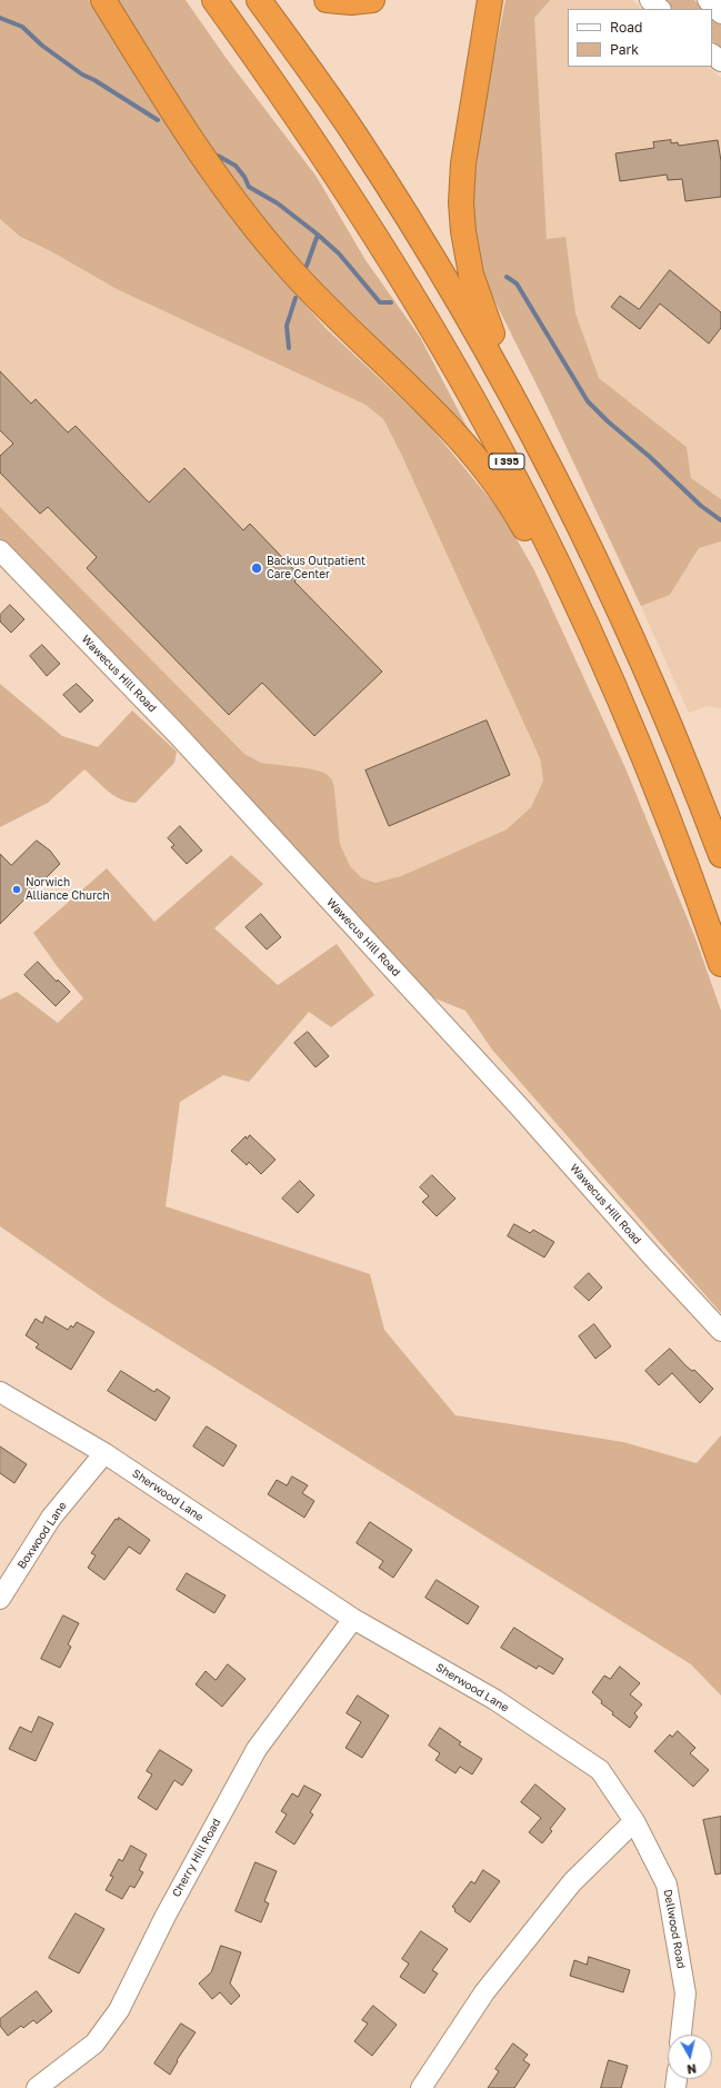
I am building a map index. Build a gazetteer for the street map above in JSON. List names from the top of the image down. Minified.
{"streets":{"highway":["I 395"],"street":["Wawecus Hill Road","Sherwood Lane","Boxwood Lane","Cherry Hill Road","Dellwood Road"]},"crossings":[["Sherwood Lane","Boxwood Lane"],["Sherwood Lane","Cherry Hill Road"],["Sherwood Lane","Dellwood Road"]],"places":["Backus Outpatient Care Center","Norwich Alliance Church"],"legend":["Road","Park"],"north":"bottom"}
